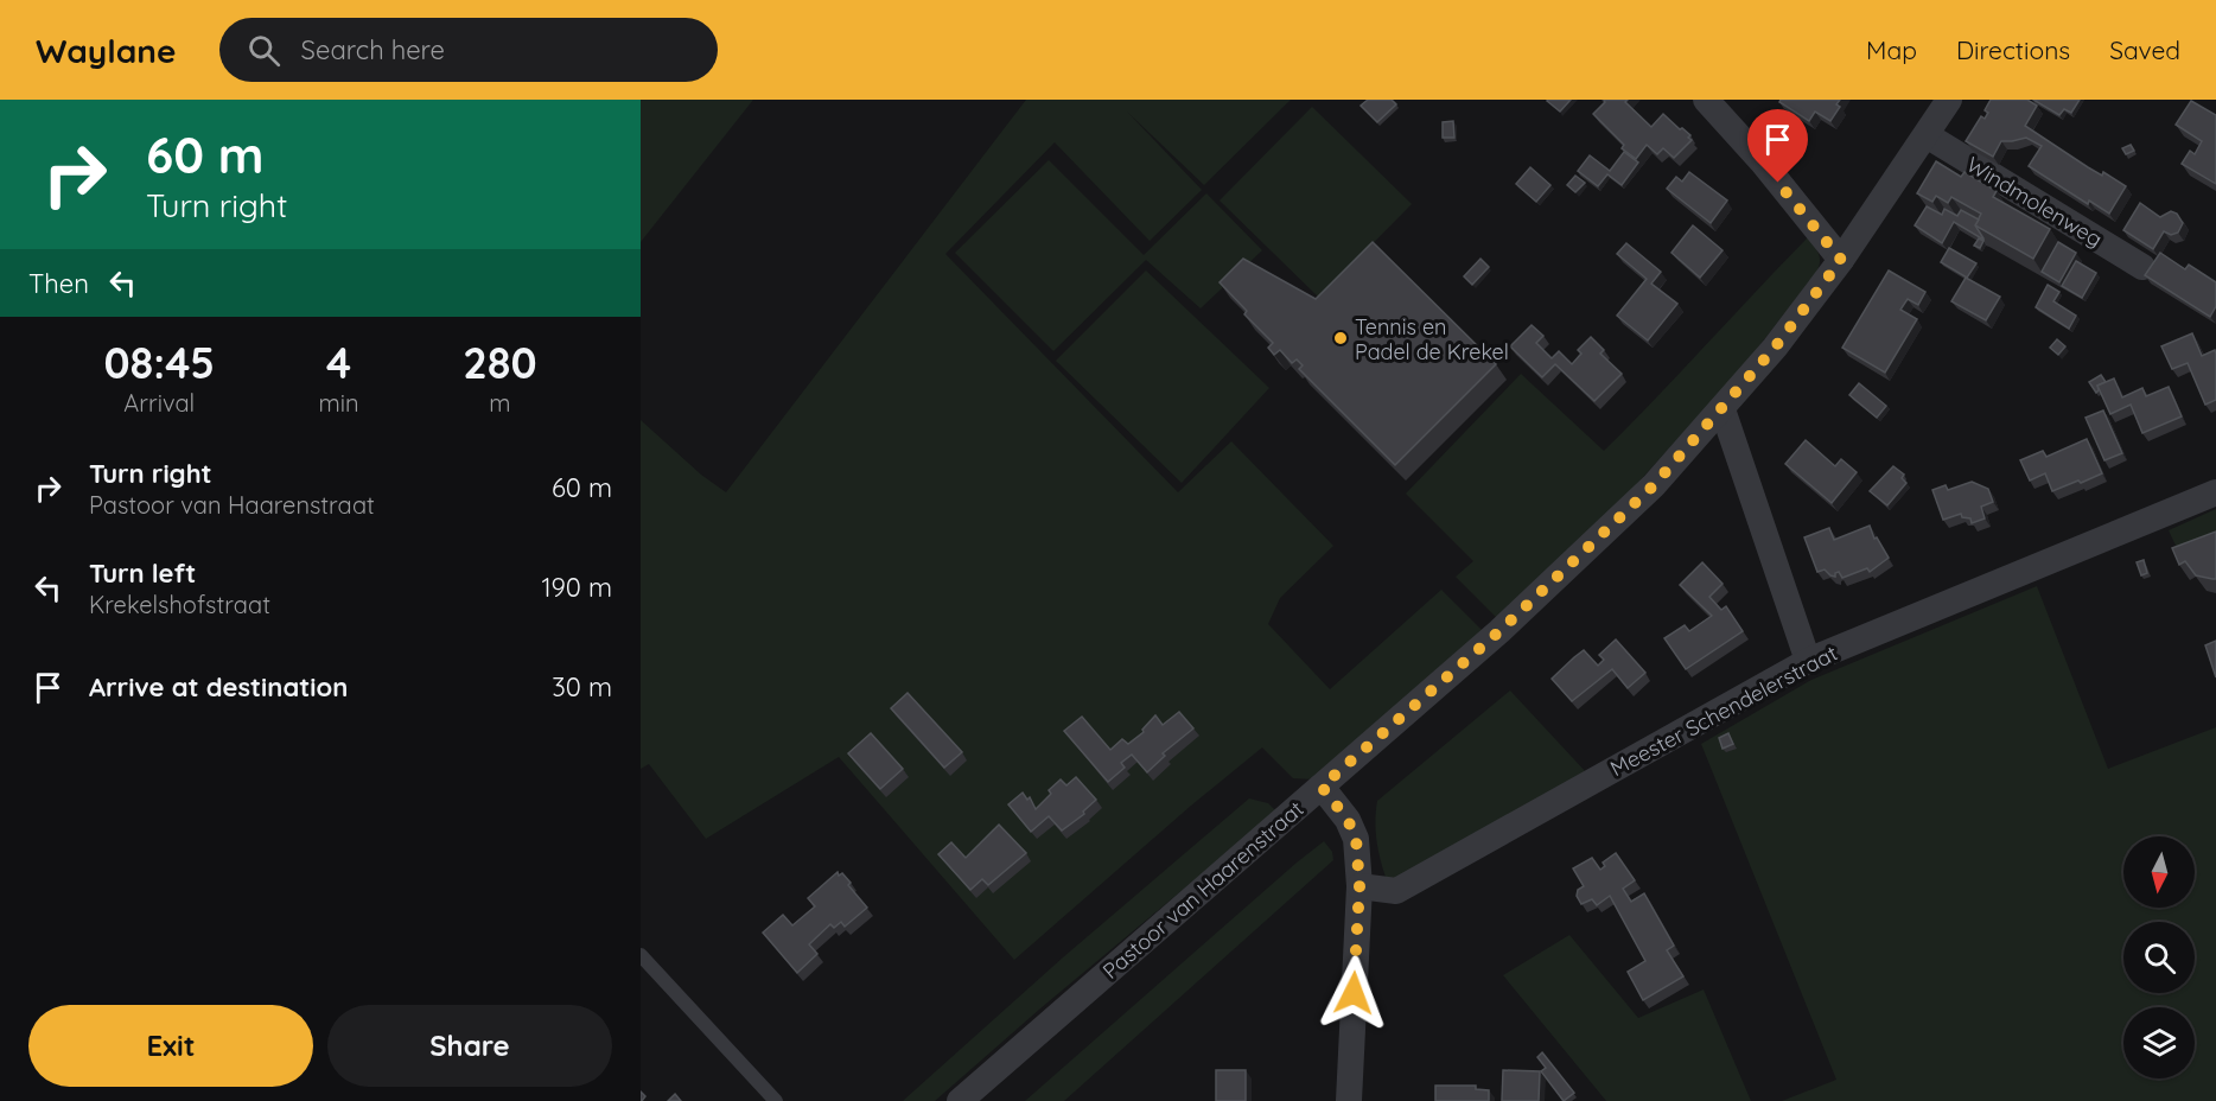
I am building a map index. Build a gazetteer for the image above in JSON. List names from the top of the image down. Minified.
{"streets":{"street":["Windmolenweg","Meester Schendelerstraat","Pastoor van Haarenstraat"]},"crossings":[["Windmolenweg","Pastoor van Haarenstraat"]],"places":["Tennis en Padel de Krekel"],"north":"bottom","page":{"header":"Waylane","search":"Search here","nav":["Map","Directions","Saved"],"turn":["60 m","Turn right"],"then":"Then","eta":["08:45","Arrival","4","min","280","m"],"list":[{"name":"Turn right","note":"Pastoor van Haarenstraat","value":"60 m"},{"name":"Turn left","note":"Krekelshofstraat","value":"190 m"},{"name":"Arrive at destination","value":"30 m"}],"buttons":["Exit","Share"]}}
